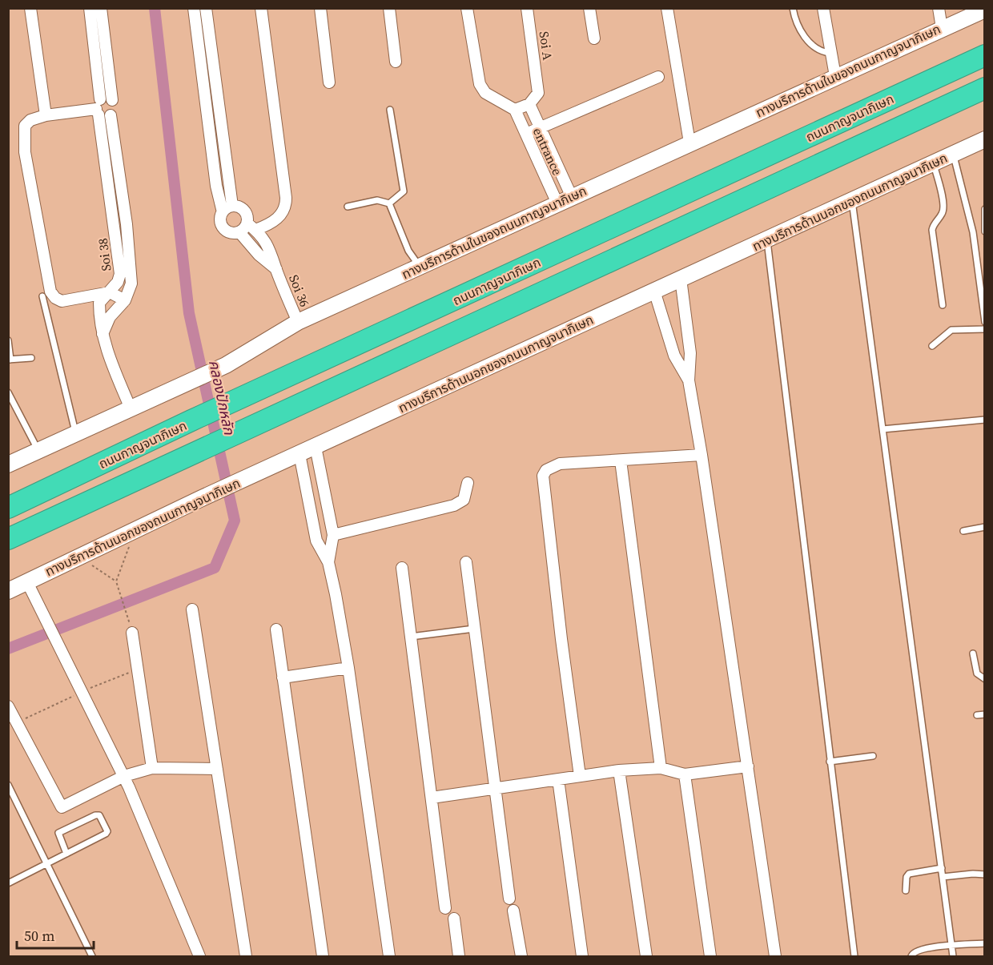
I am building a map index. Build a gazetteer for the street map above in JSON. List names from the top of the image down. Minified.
{"streets":{"highway":["ถนนกาญจนาภิเษก"],"main road":["ทางบริการด้านในของถนนกาญจนาภิเษก","ทางบริการด้านนอกของถนนกาญจนาภิเษก"],"street":["Soi A","entrance","Soi 38","Soi 36"]},"crossings":[["ทางบริการด้านในของถนนกาญจนาภิเษก","entrance"],["ทางบริการด้านในของถนนกาญจนาภิเษก","Soi 38"],["ทางบริการด้านในของถนนกาญจนาภิเษก","Soi 36"]],"water":["คลองปักหลัก"],"scale_bar":"50 m"}
